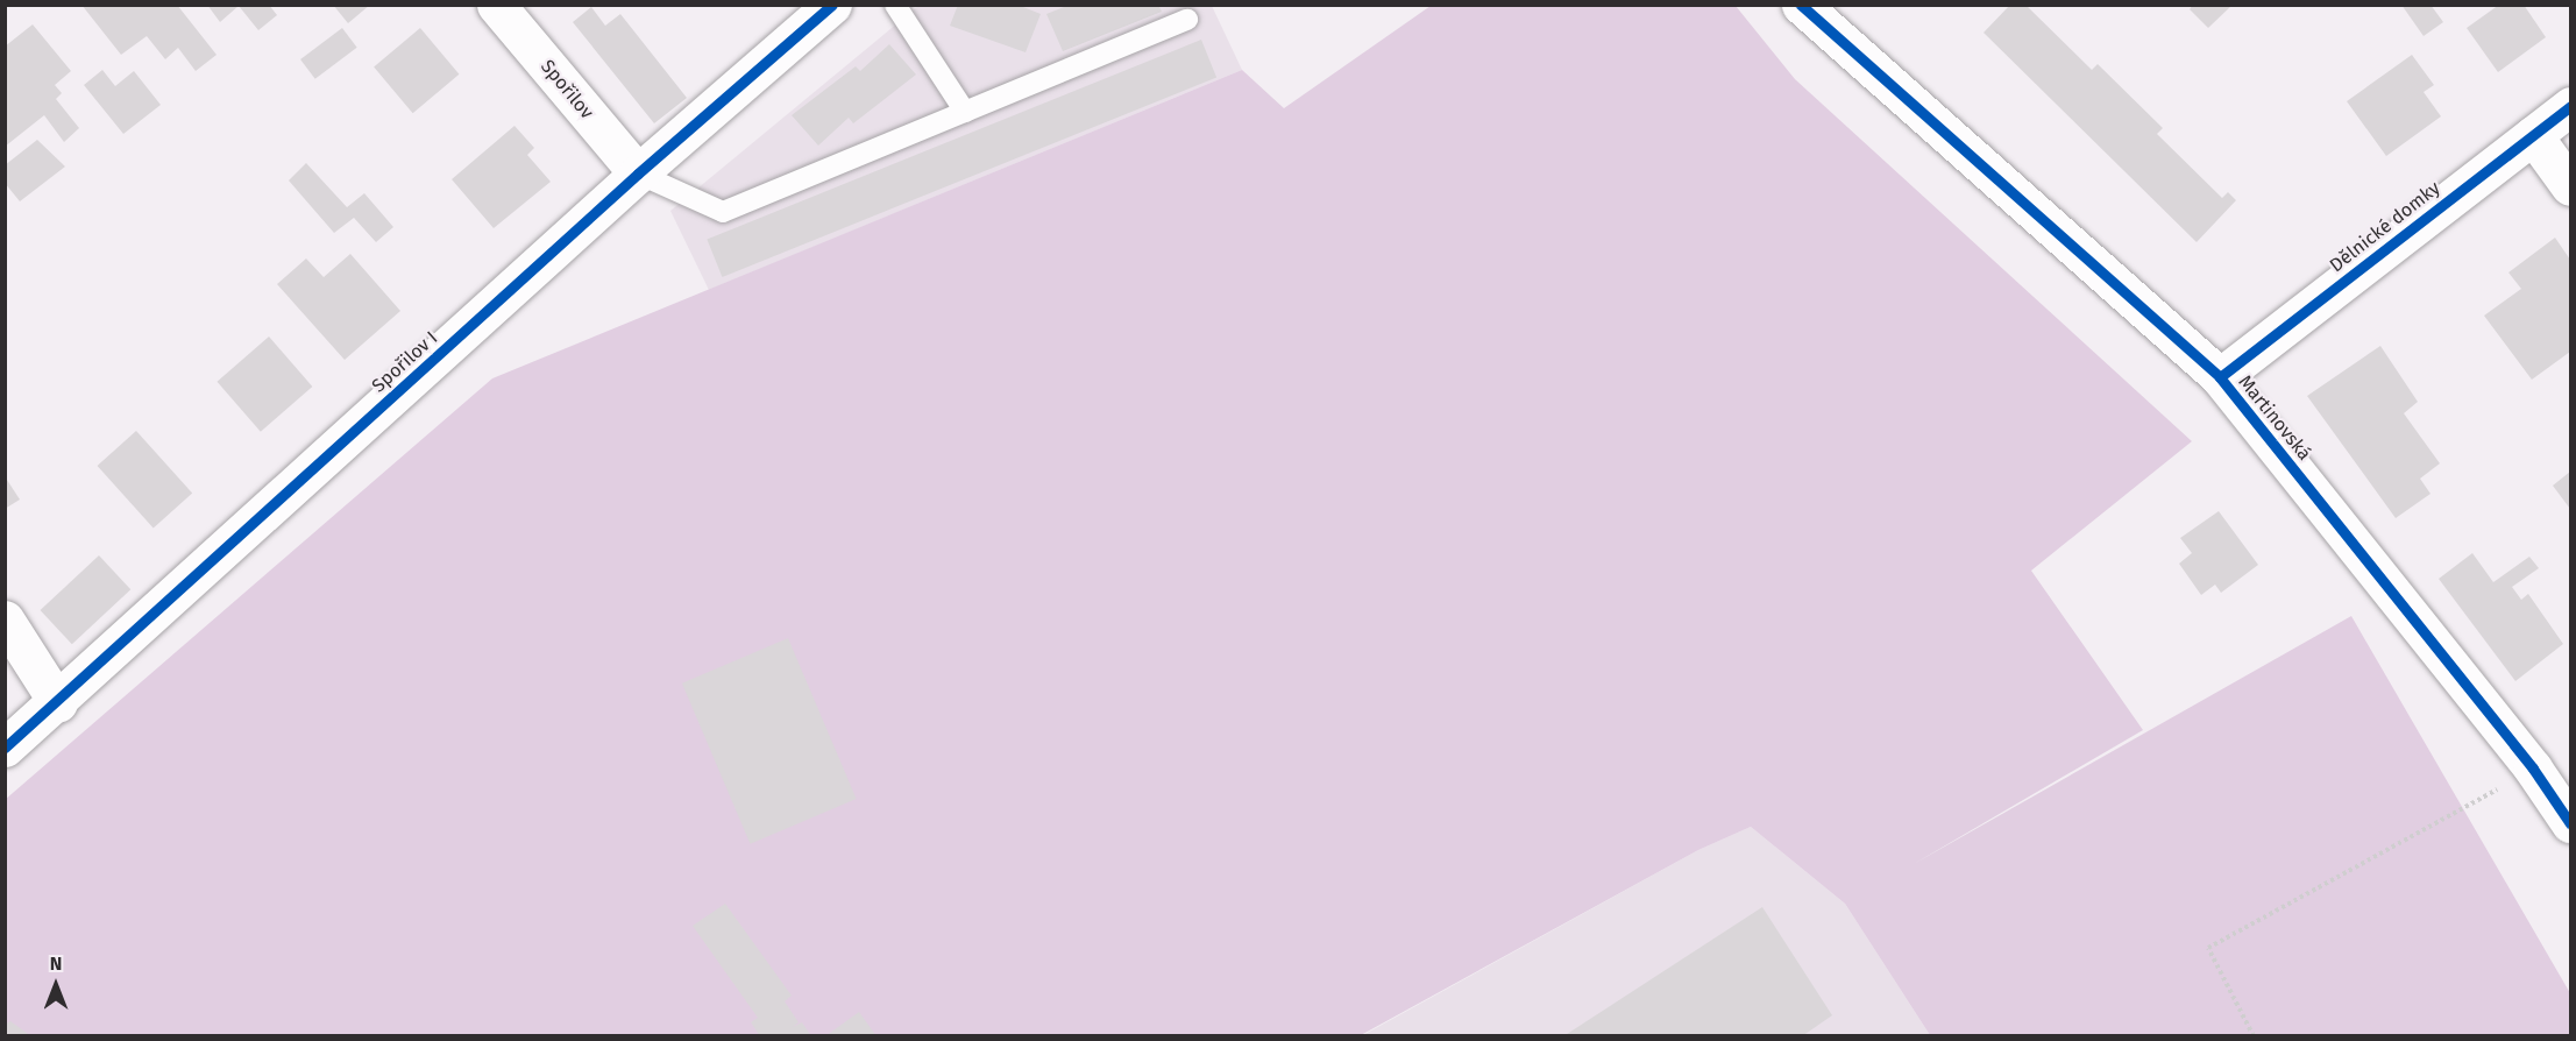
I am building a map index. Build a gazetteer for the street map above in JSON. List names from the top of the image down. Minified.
{"streets":{"street":["Spořilov","Dělnické domky","Spořilov I","Martinovská"]},"crossings":[["Spořilov","Spořilov I"],["Dělnické domky","Martinovská"]],"north":"top"}
